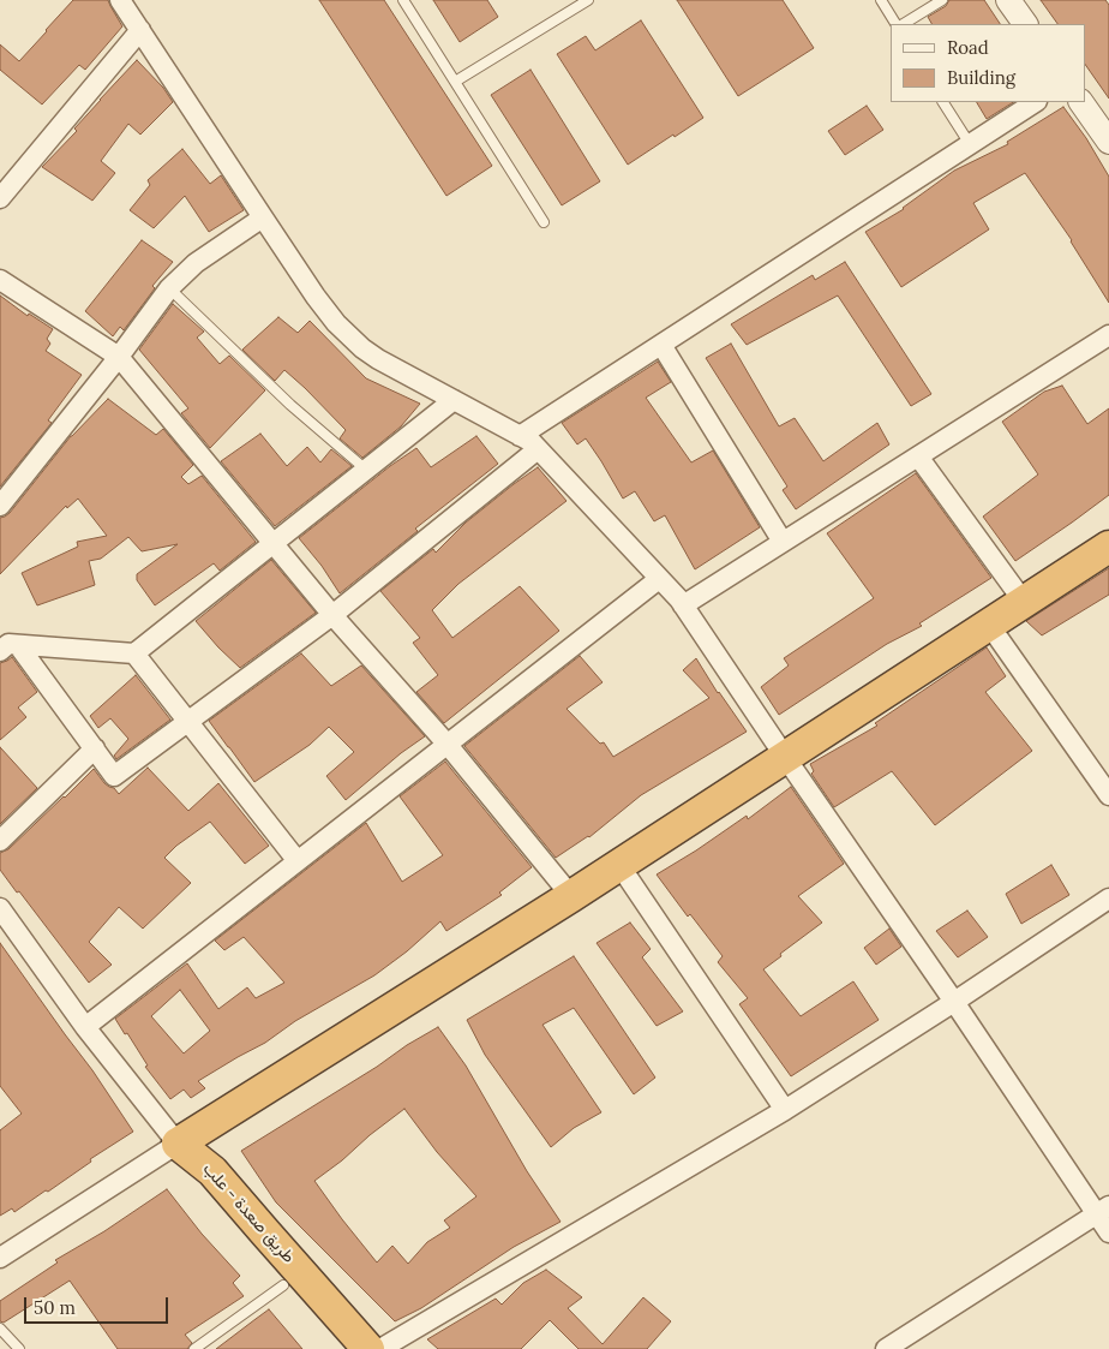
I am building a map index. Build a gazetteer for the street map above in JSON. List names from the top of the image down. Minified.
{"streets":{"highway":["طريق صعدة - علب"]},"legend":["Road","Building"],"scale_bar":"50 m"}
